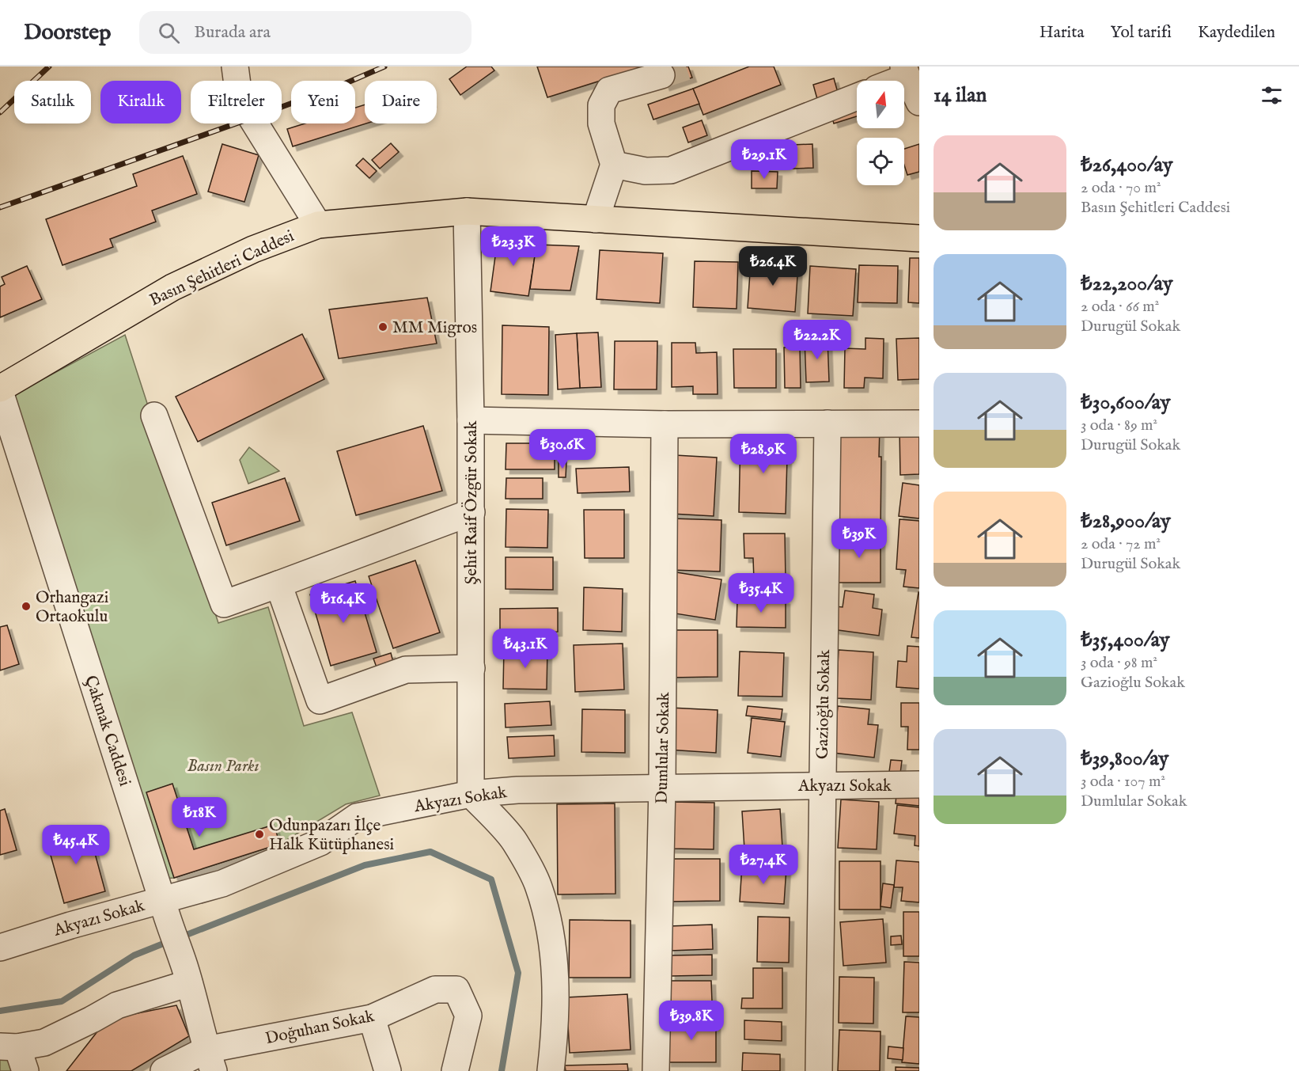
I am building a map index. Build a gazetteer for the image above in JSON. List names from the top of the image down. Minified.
{"streets":{"main road":["Basın Şehitleri Caddesi"],"street":["Şehit Raif Özgür Sokak","Gazioğlu Sokak","Çakmak Caddesi","Dumlular Sokak","Akyazı Sokak","Doğuhan Sokak"]},"crossings":[["Basın Şehitleri Caddesi","Şehit Raif Özgür Sokak"],["Basın Şehitleri Caddesi","Çakmak Caddesi"],["Şehit Raif Özgür Sokak","Akyazı Sokak"],["Gazioğlu Sokak","Akyazı Sokak"],["Çakmak Caddesi","Akyazı Sokak"],["Çakmak Caddesi","Doğuhan Sokak"],["Dumlular Sokak","Akyazı Sokak"]],"parks":["Basın Parkı"],"places":["MM Migros","Orhangazi Ortaokulu","Odunpazarı İlçe Halk Kütüphanesi"],"north":"top","page":{"header":"Doorstep","search":"Burada ara","nav":["Harita","Yol tarifi","Kaydedilen"],"heading":"14 ilan","chip":["Satılık","Kiralık","Filtreler","Yeni","Daire"],"list":[{"name":"₺26,400/ay","note":"2 oda · 70 m² · Basın Şehitleri Caddesi"},{"name":"₺22,200/ay","note":"2 oda · 66 m² · Durugül Sokak"},{"name":"₺30,600/ay","note":"3 oda · 89 m² · Durugül Sokak"},{"name":"₺28,900/ay","note":"2 oda · 72 m² · Durugül Sokak"},{"name":"₺35,400/ay","note":"3 oda · 98 m² · Gazioğlu Sokak"},{"name":"₺39,800/ay","note":"3 oda · 107 m² · Dumlular Sokak"}],"price":["₺29.1K","₺23.3K","₺26.4K","₺22.2K","₺30.6K","₺28.9K","₺39K","₺35.4K","₺16.4K","₺43.1K","₺18K","₺45.4K","₺27.4K","₺39.8K"]}}
